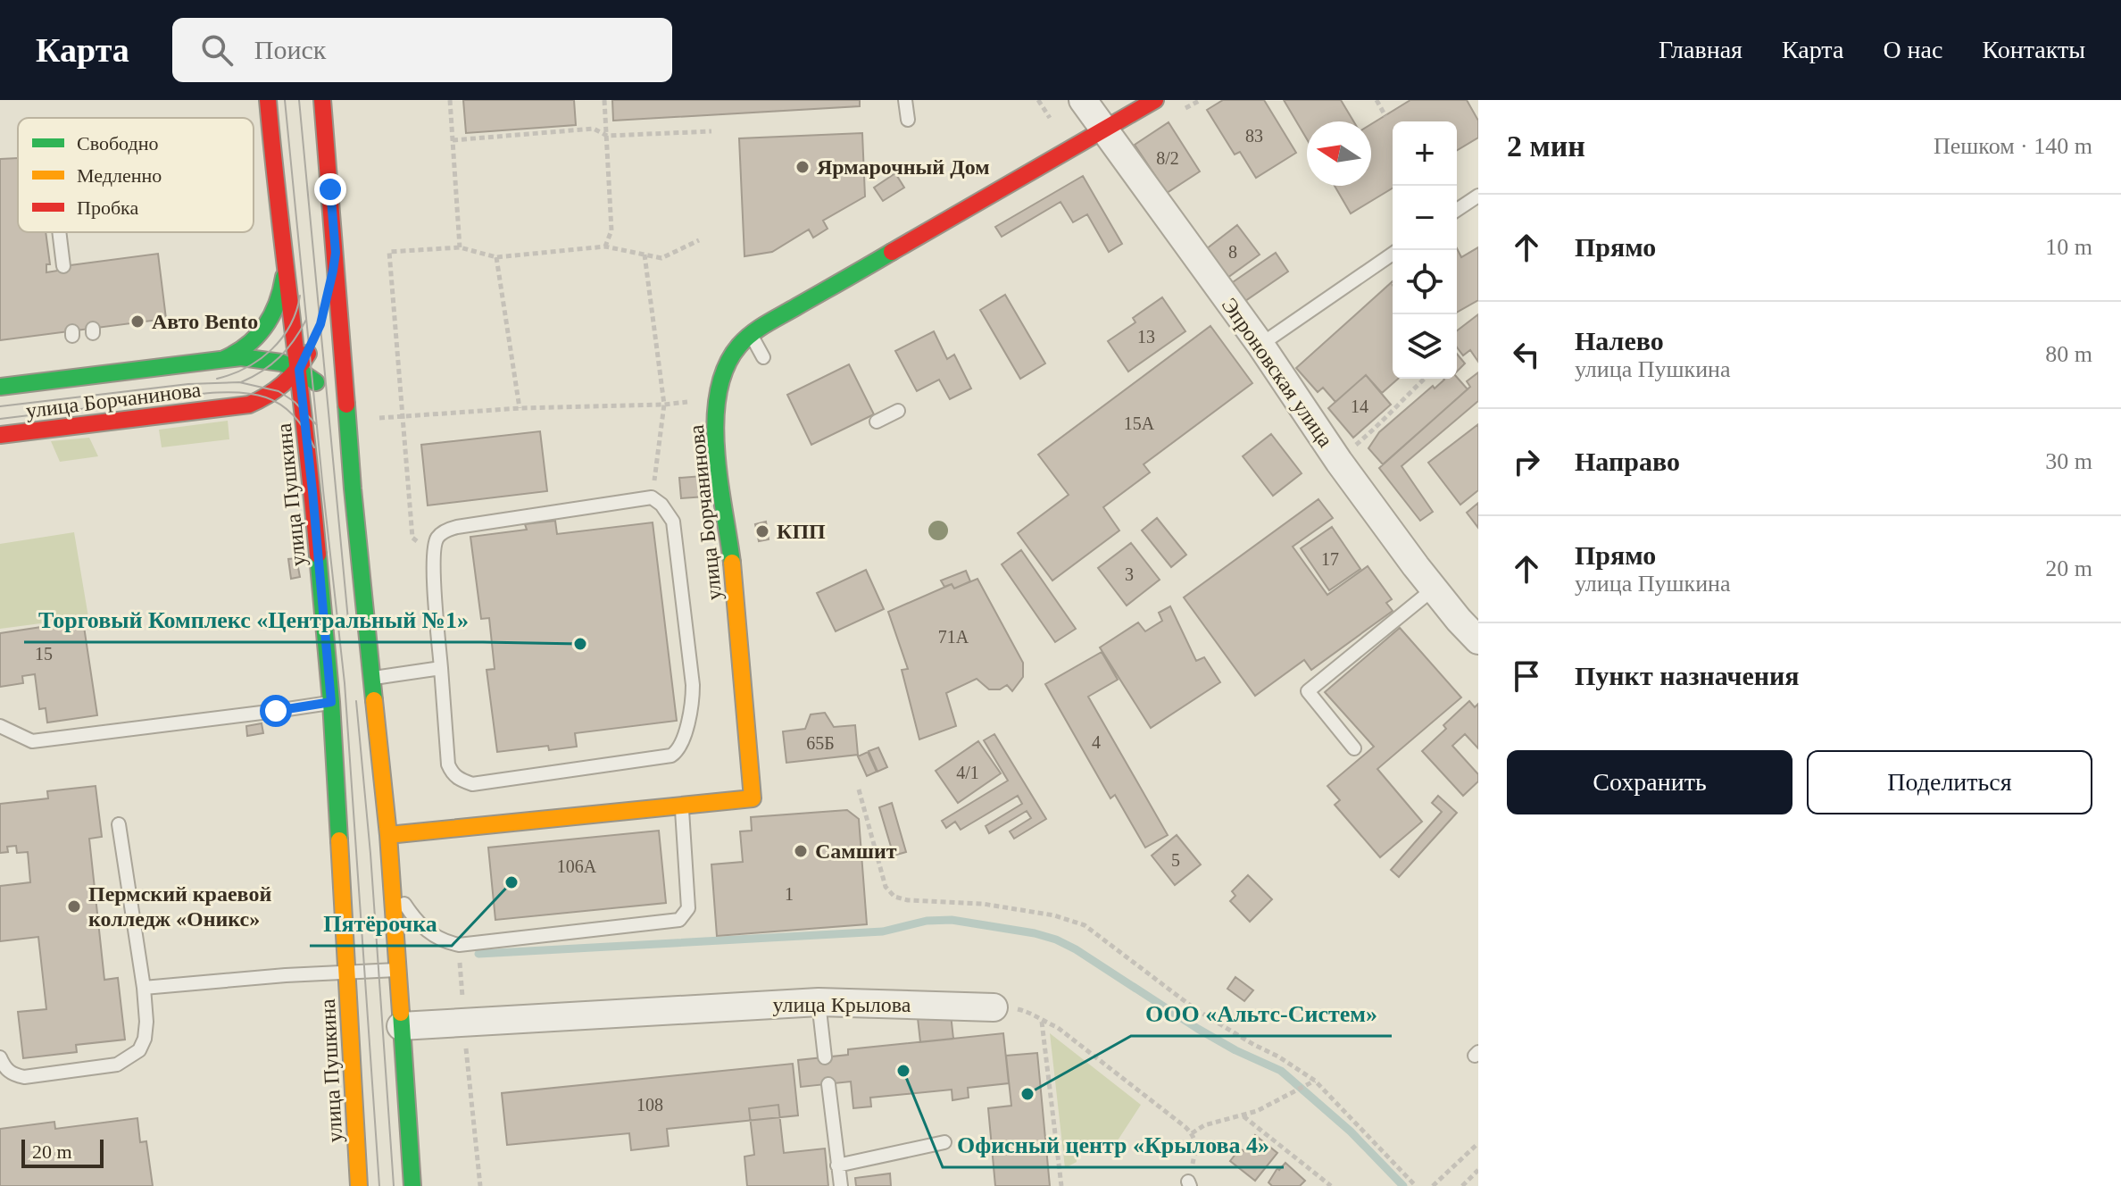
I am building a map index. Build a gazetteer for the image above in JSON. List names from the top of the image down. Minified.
{"streets":{"main road":["улица Борчанинова","улица Пушкина"],"street":["Эпроновская улица","улица Крылова"]},"crossings":[["Эпроновская улица","улица Борчанинова"],["улица Борчанинова","улица Пушкина"]],"places":["Ярмарочный Дом","Авто Bento","КПП","Торговый Комплекс «Центральный №1»","Самшит","Пятёрочка","Пермский краевой колледж «Оникс»","Офисный центр «Крылова 4»","ООО «Альтс-Систем»"],"house_numbers":["83","8/2","8","13","14","15А","17","3","71А","15","4","65Б","4/1","5","106А","1","108"],"legend":["Свободно","Медленно","Пробка"],"scale_bar":"20 m","north":"left","page":{"header":"Карта","search":"Поиск","nav":["Главная","Карта","О нас","Контакты"],"heading":["2 мин","Пешком · 140 m"],"map_buttons":["+","−"],"list":[["Прямо","10 m"],["Налево","улица Пушкина","80 m"],["Направо","30 m"],["Прямо","улица Пушкина","20 m"],"Пункт назначения"],"buttons":["Сохранить","Поделиться"],"scale":"20 m"}}
